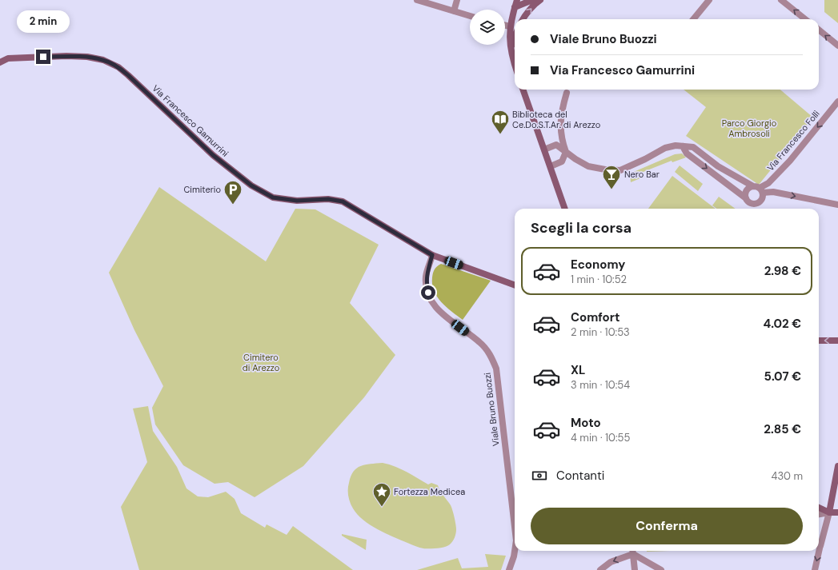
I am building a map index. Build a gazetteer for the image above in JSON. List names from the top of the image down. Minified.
{"streets":{"main road":["Via Francesco Gamurrini"],"street":["Via Francesco Folli","Viale Bruno Buozzi"]},"crossings":[["Via Francesco Gamurrini","Viale Bruno Buozzi"]],"one_way":["Via Francesco Folli"],"parks":["Parco Giorgio Ambrosoli","Cimitero di Arezzo"],"places":{"library":["Biblioteca del Ce.Do.S.T.Ar. di Arezzo"],"bar":["Nero Bar"],"parking":["Cimiterio"],"place":["Fortezza Medicea"]},"page":{"bubble":"2 min","banner":["Viale Bruno Buozzi","Via Francesco Gamurrini"],"heading":"Scegli la corsa","list":[{"name":"Economy","note":"1 min · 10:52","value":"2.98 €"},{"name":"Comfort","note":"2 min · 10:53","value":"4.02 €"},{"name":"XL","note":"3 min · 10:54","value":"5.07 €"},{"name":"Moto","note":"4 min · 10:55","value":"2.85 €"}],"pay":["Contanti","430 m"],"buttons":"Conferma"}}
